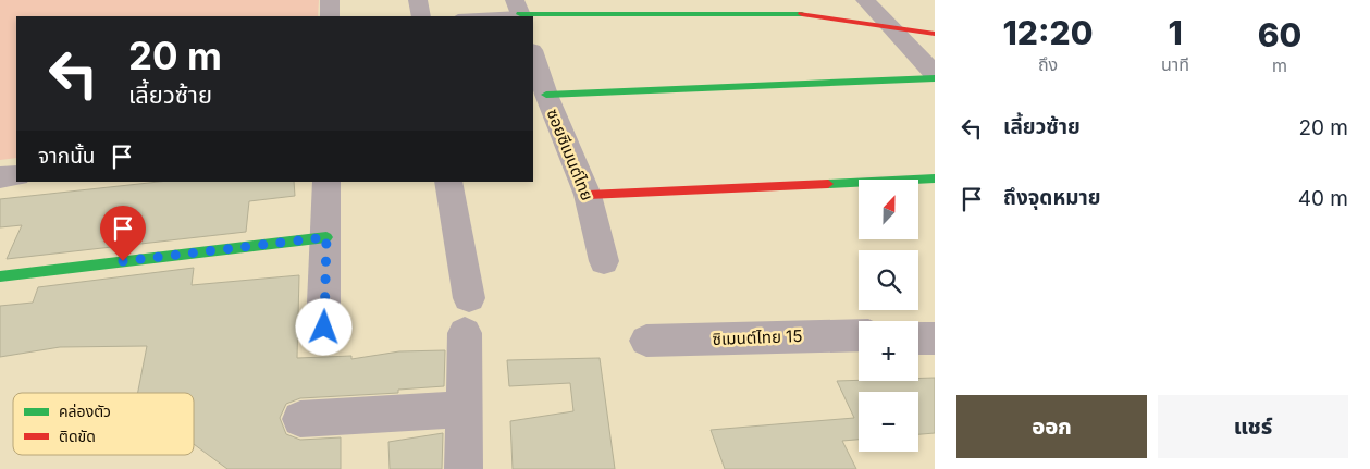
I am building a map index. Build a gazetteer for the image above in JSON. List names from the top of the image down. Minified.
{"streets":{"street":["ซอยซีเมนต์ไทย","ซิเมนต์ไทย 15"]},"legend":["คล่องตัว","ติดขัด"],"north":"top","page":{"eta":["12:20","ถึง","1","นาที","60","m"],"turn":["20 m","เลี้ยวซ้าย"],"list":[{"name":"เลี้ยวซ้าย","value":"20 m"},{"name":"ถึงจุดหมาย","value":"40 m"}],"then":"จากนั้น","map_buttons":["+","−"],"buttons":["ออก","แชร์"]}}
